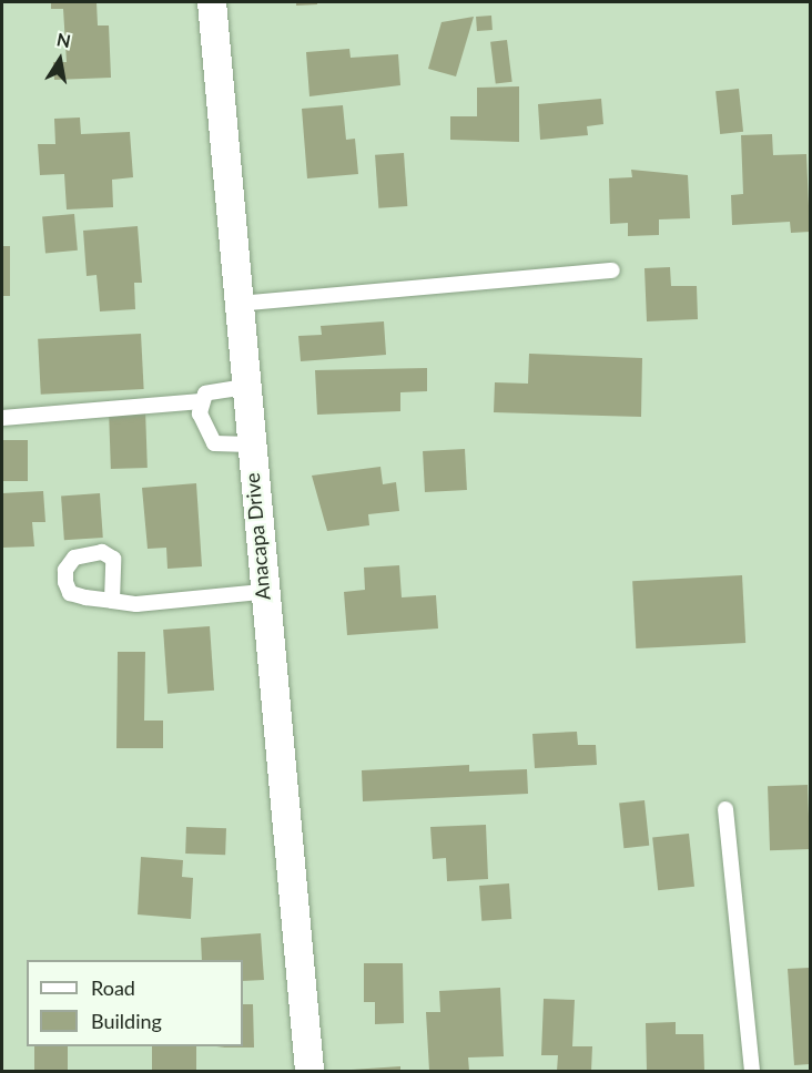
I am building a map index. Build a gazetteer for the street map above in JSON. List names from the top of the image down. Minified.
{"streets":{"street":["Anacapa Drive"]},"legend":["Road","Building"],"north":"top"}
